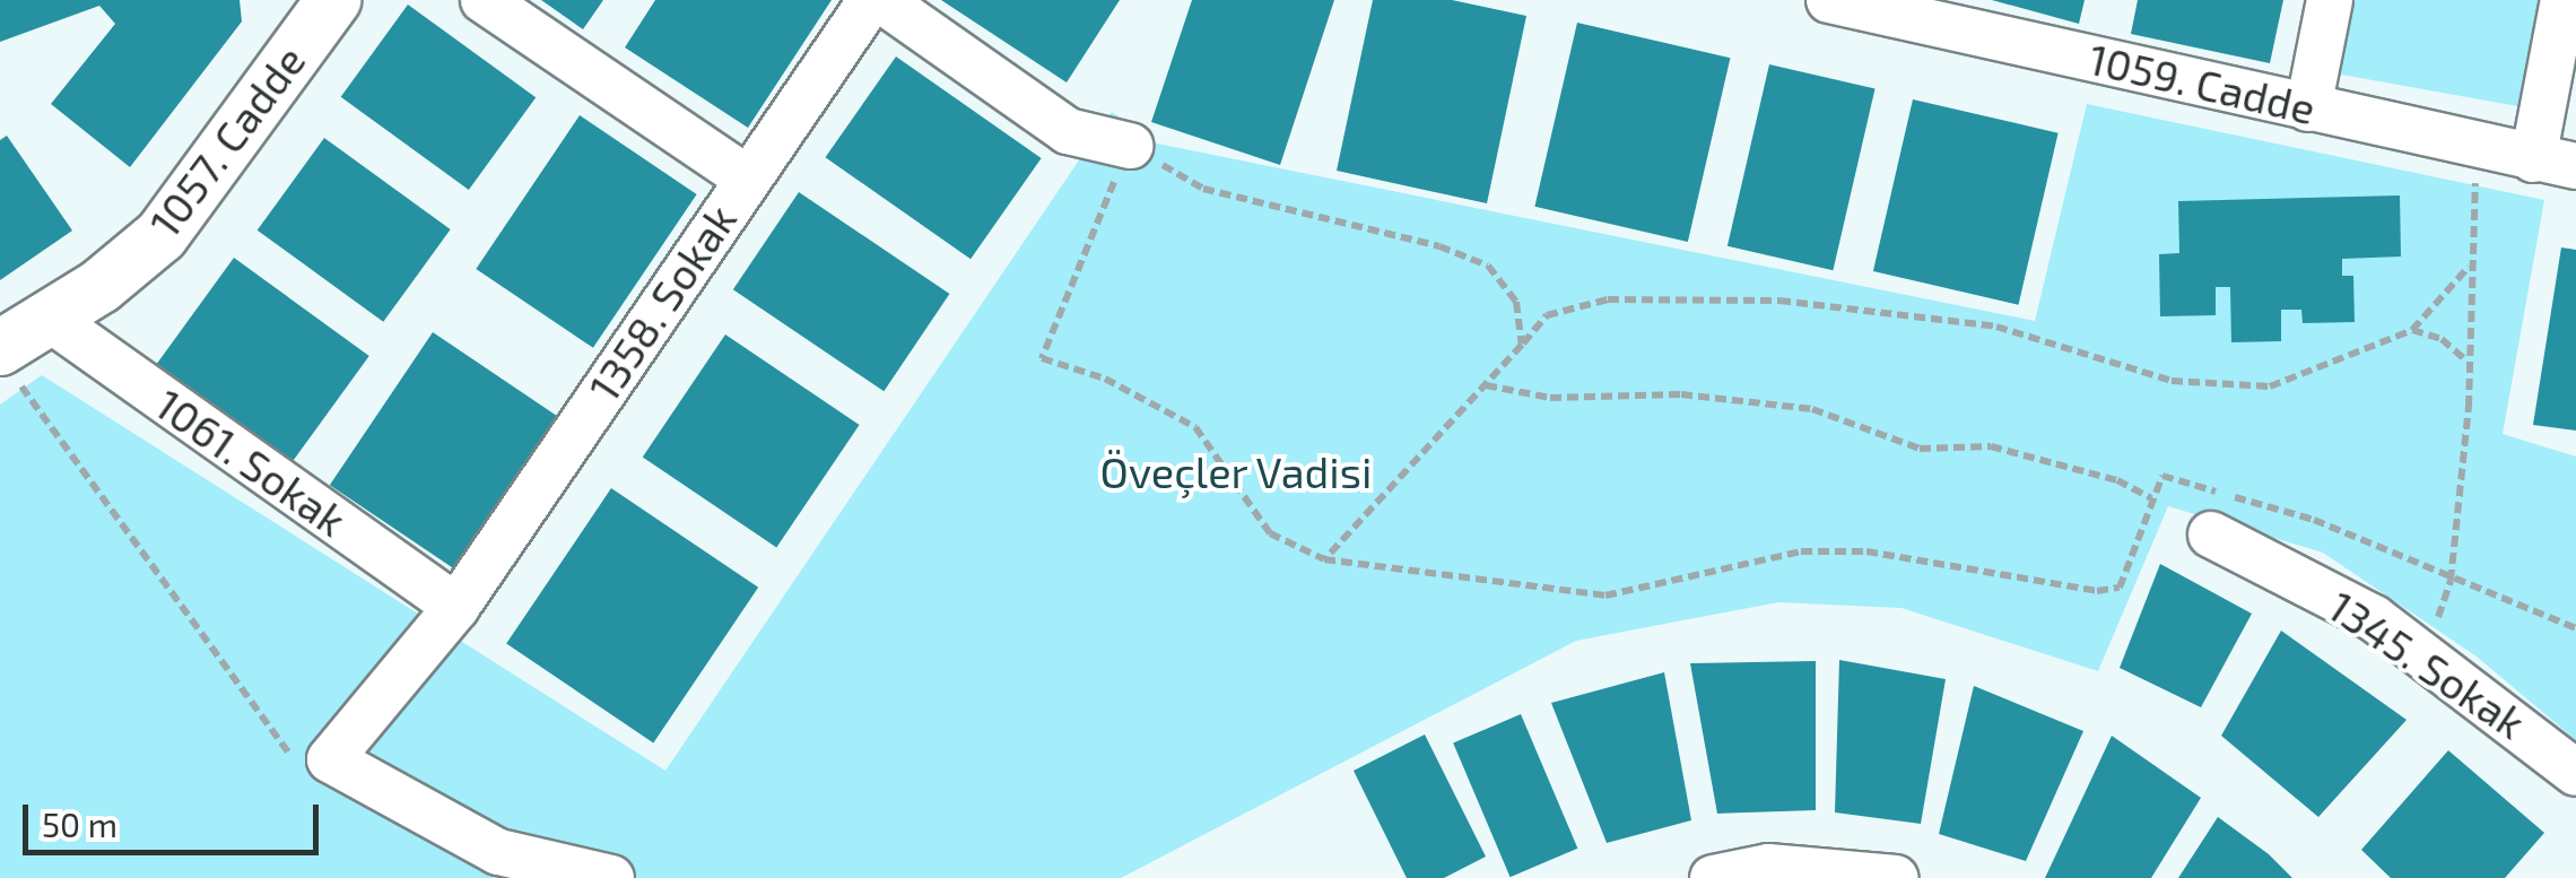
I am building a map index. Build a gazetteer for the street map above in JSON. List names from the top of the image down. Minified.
{"streets":{"street":["1059. Cadde","1057. Cadde","1358. Sokak","1061. Sokak","1345. Sokak"]},"crossings":[["1057. Cadde","1061. Sokak"],["1358. Sokak","1061. Sokak"]],"parks":["Öveçler Vadisi"],"scale_bar":"50 m"}
